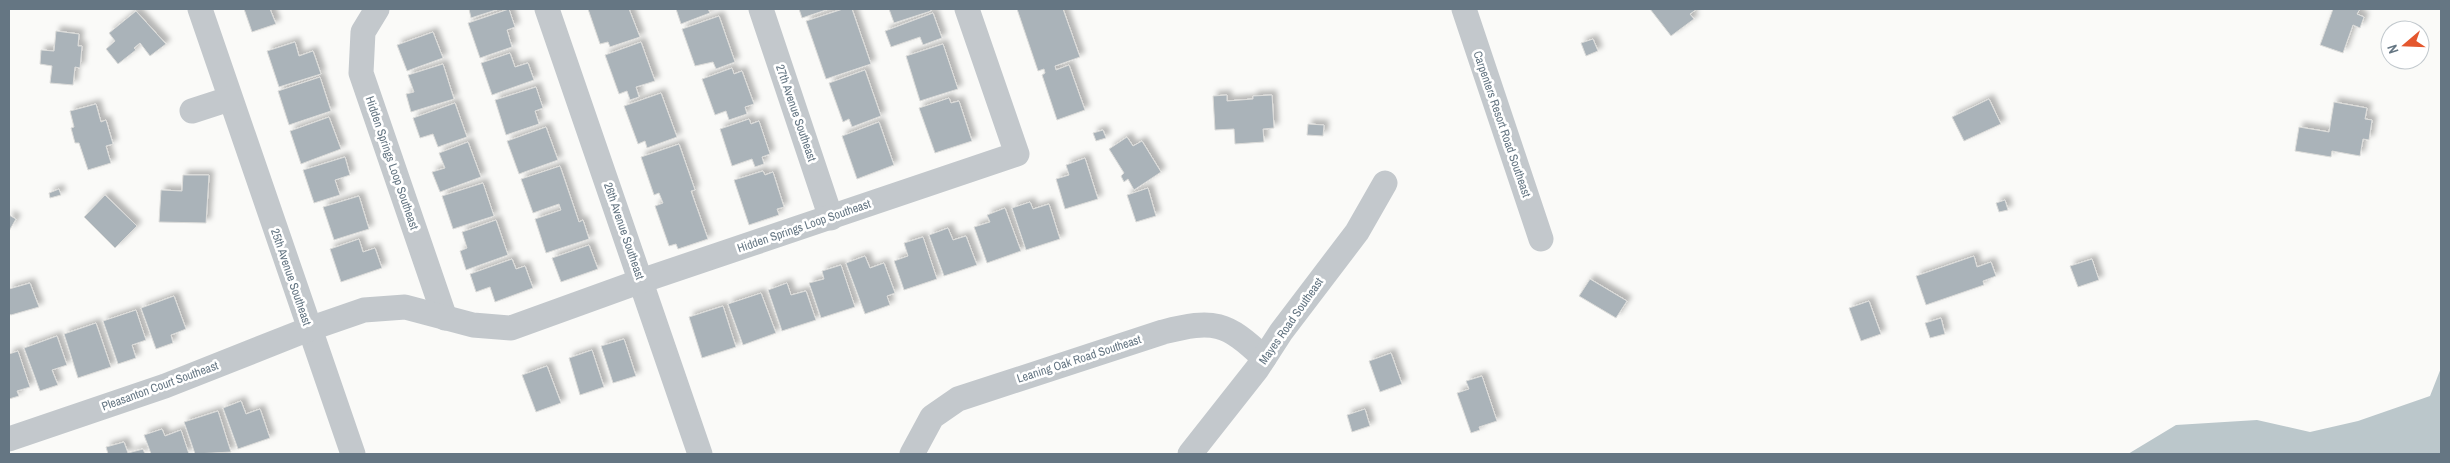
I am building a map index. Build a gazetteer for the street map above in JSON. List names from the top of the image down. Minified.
{"streets":{"street":["27th Avenue Southeast","Carpenters Resort Road Southeast","Hidden Springs Loop Southeast","26th Avenue Southeast","25th Avenue Southeast","Mayes Road Southeast","Leaning Oak Road Southeast","Pleasanton Court Southeast"]},"crossings":[["27th Avenue Southeast","Hidden Springs Loop Southeast"],["Hidden Springs Loop Southeast","26th Avenue Southeast"],["Hidden Springs Loop Southeast","25th Avenue Southeast"],["Hidden Springs Loop Southeast","Pleasanton Court Southeast"],["25th Avenue Southeast","Pleasanton Court Southeast"],["Mayes Road Southeast","Leaning Oak Road Southeast"]],"north":"left"}
